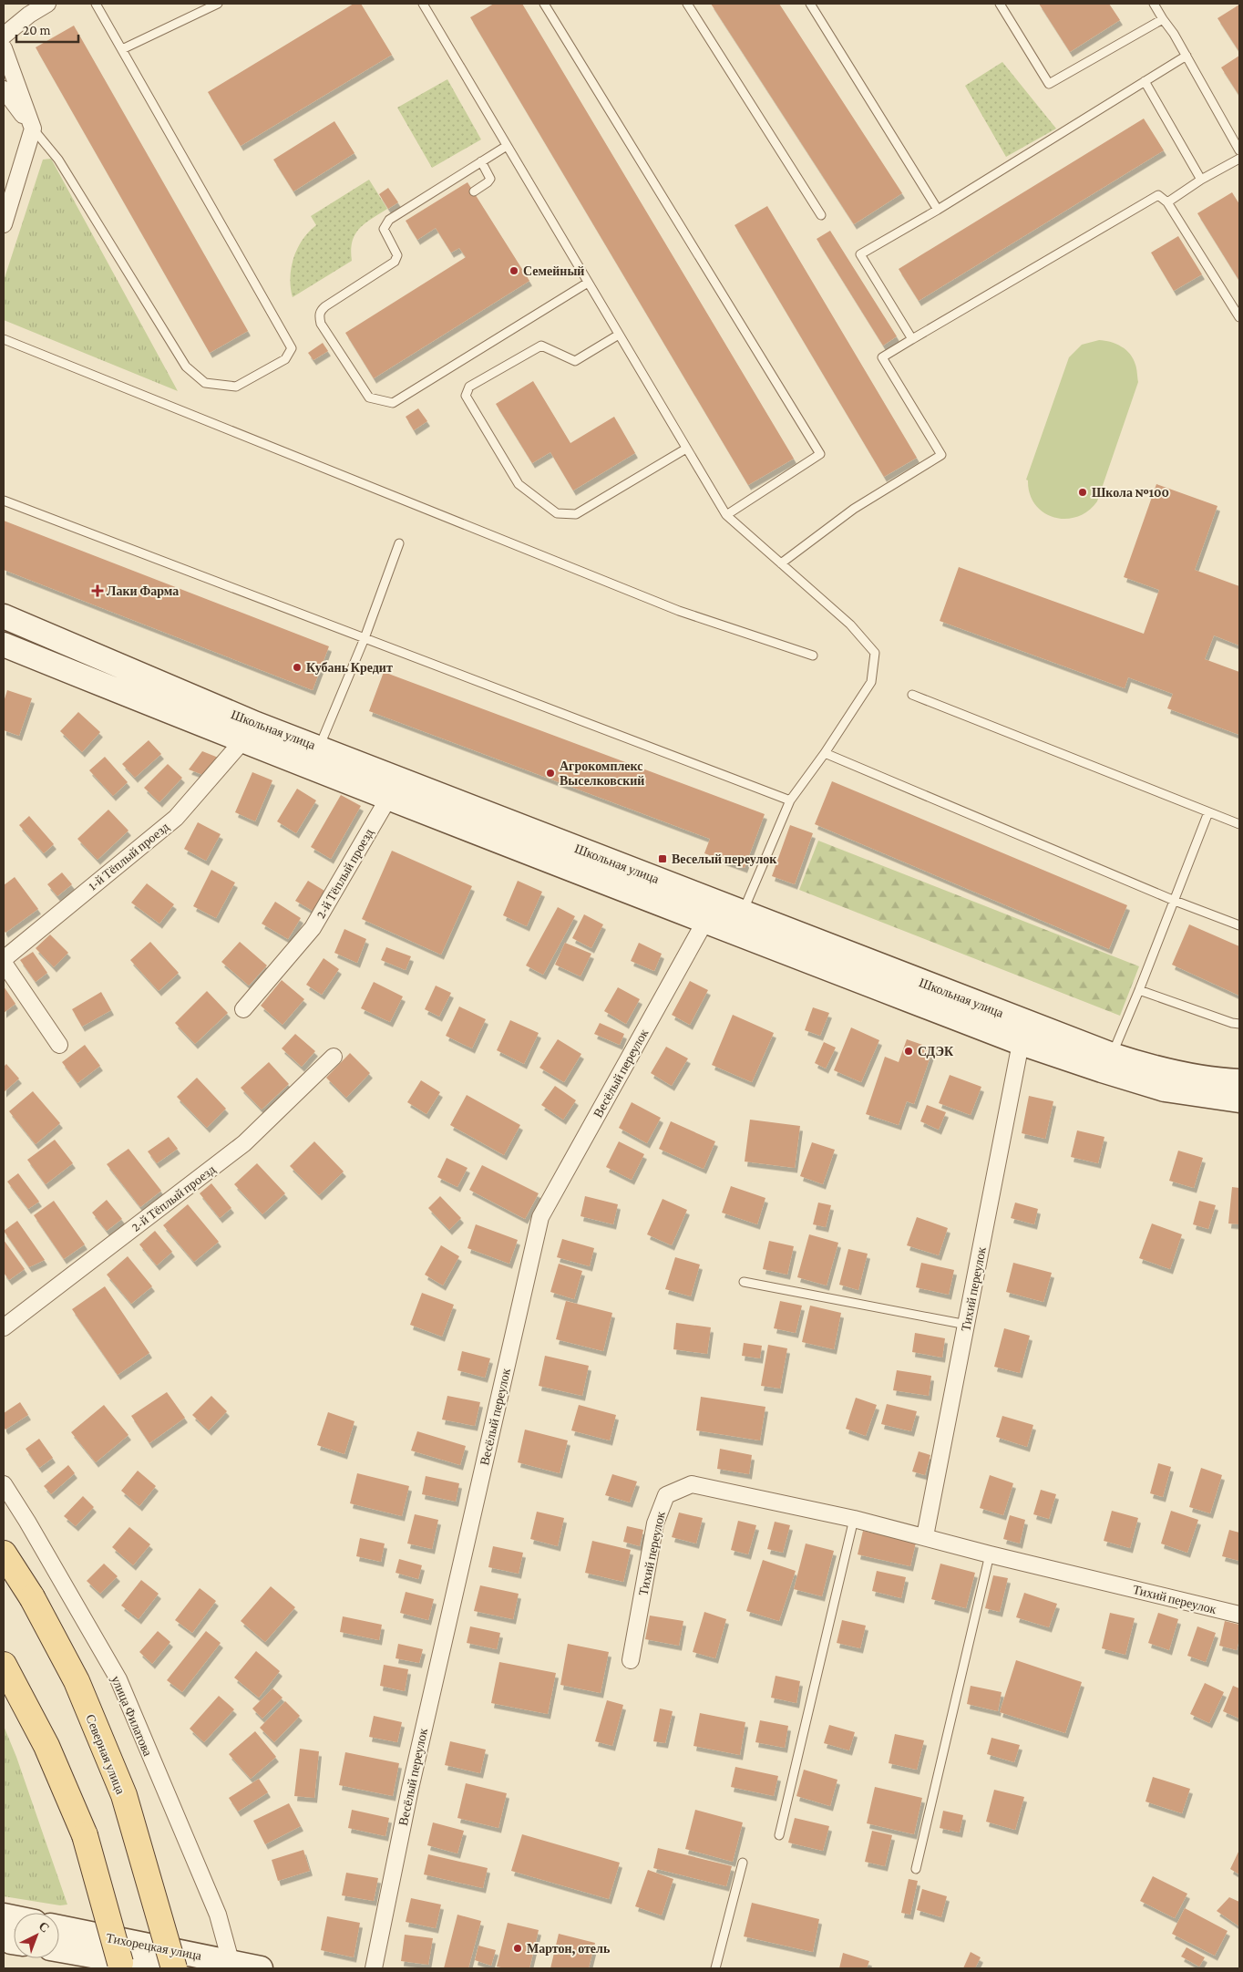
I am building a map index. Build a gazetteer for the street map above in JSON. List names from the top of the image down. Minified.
{"streets":{"main road":["Школьная улица","Северная улица","Тихорецкая улица"],"street":["1-й Тёплый проезд","2-й Тёплый проезд","Весёлый переулок","Тихий переулок","улица Филатова"]},"crossings":[["Школьная улица","1-й Тёплый проезд"],["Школьная улица","2-й Тёплый проезд"],["Школьная улица","Весёлый переулок"],["Школьная улица","Тихий переулок"],["улица Филатова","Тихорецкая улица"]],"places":{"other":["Семейный","Школа №100","Кубань Кредит","Агрокомплекс Выселковский","СДЭК","Мартон, отель"],"health":["Лаки Фарма"],"transit":["Веселый переулок"]},"scale_bar":"20 m","north":"top right"}
